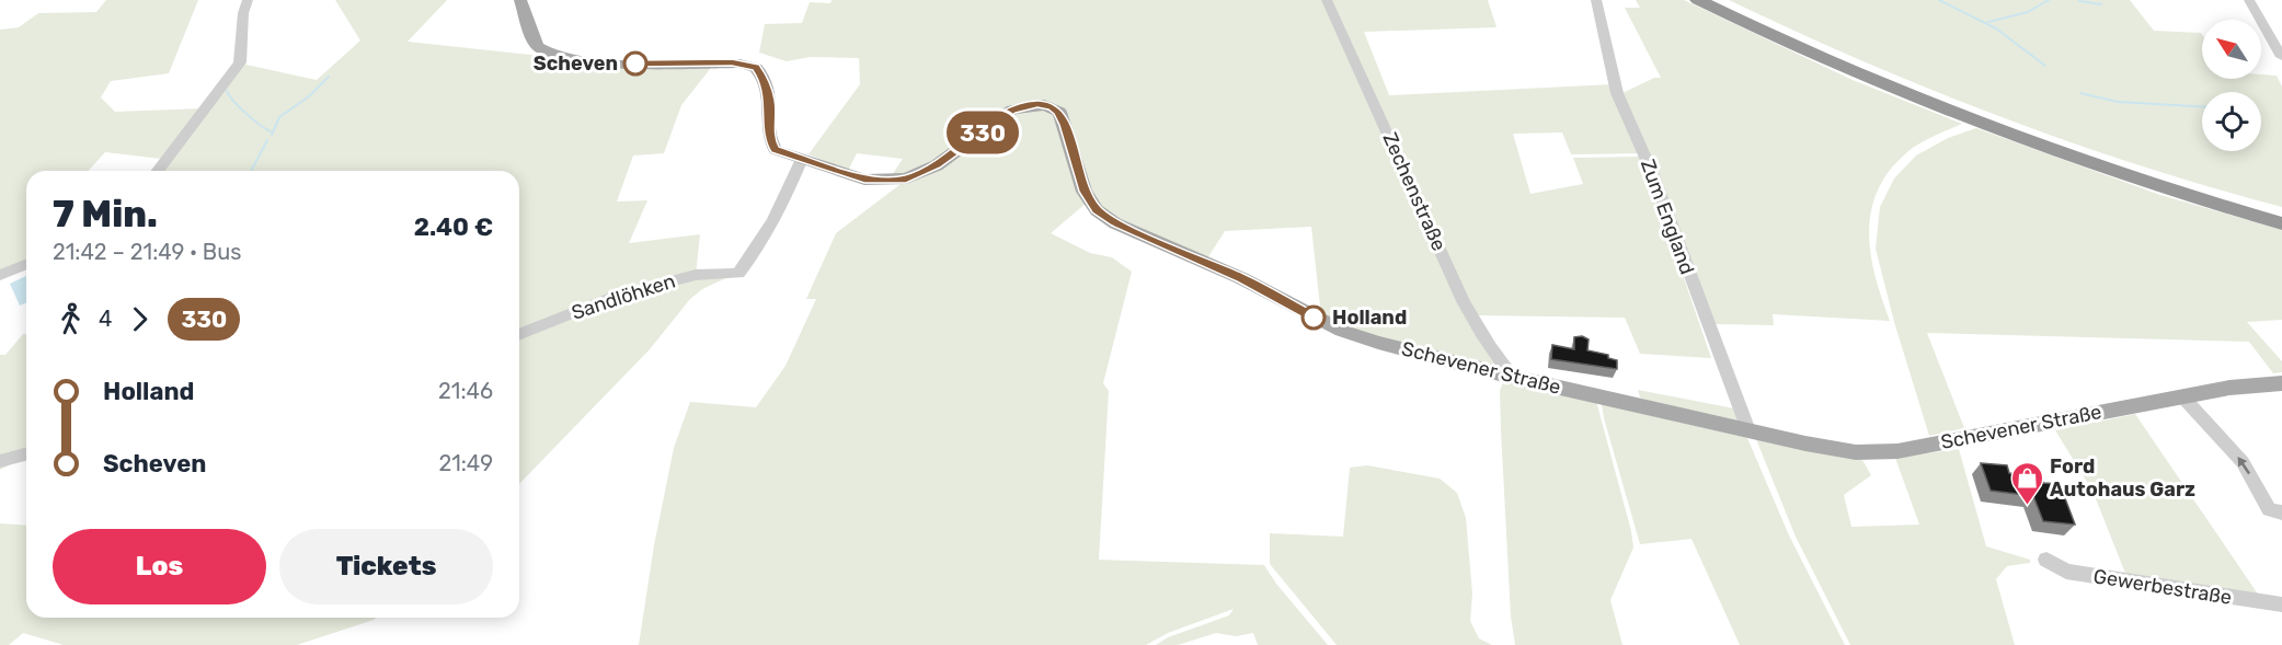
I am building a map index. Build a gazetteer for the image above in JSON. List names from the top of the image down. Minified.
{"streets":{"main road":["Schevener Straße"],"street":["Zechenstraße","Zum England","Sandlöhken","Gewerbestraße"]},"crossings":[["Zechenstraße","Schevener Straße"],["Zum England","Schevener Straße"],["Sandlöhken","Schevener Straße"]],"places":{"other":["Scheven","Holland"],"shop":["Ford Autohaus Garz"]},"lines":["bus line 330"],"north":"top left","page":{"on_map":"330","heading":["7 Min.","21:42 – 21:49 · Bus","2.40 €"],"legs":["4","330"],"list":[{"name":"Holland","value":"21:46"},{"name":"Scheven","value":"21:49"}],"buttons":["Los","Tickets"]}}
